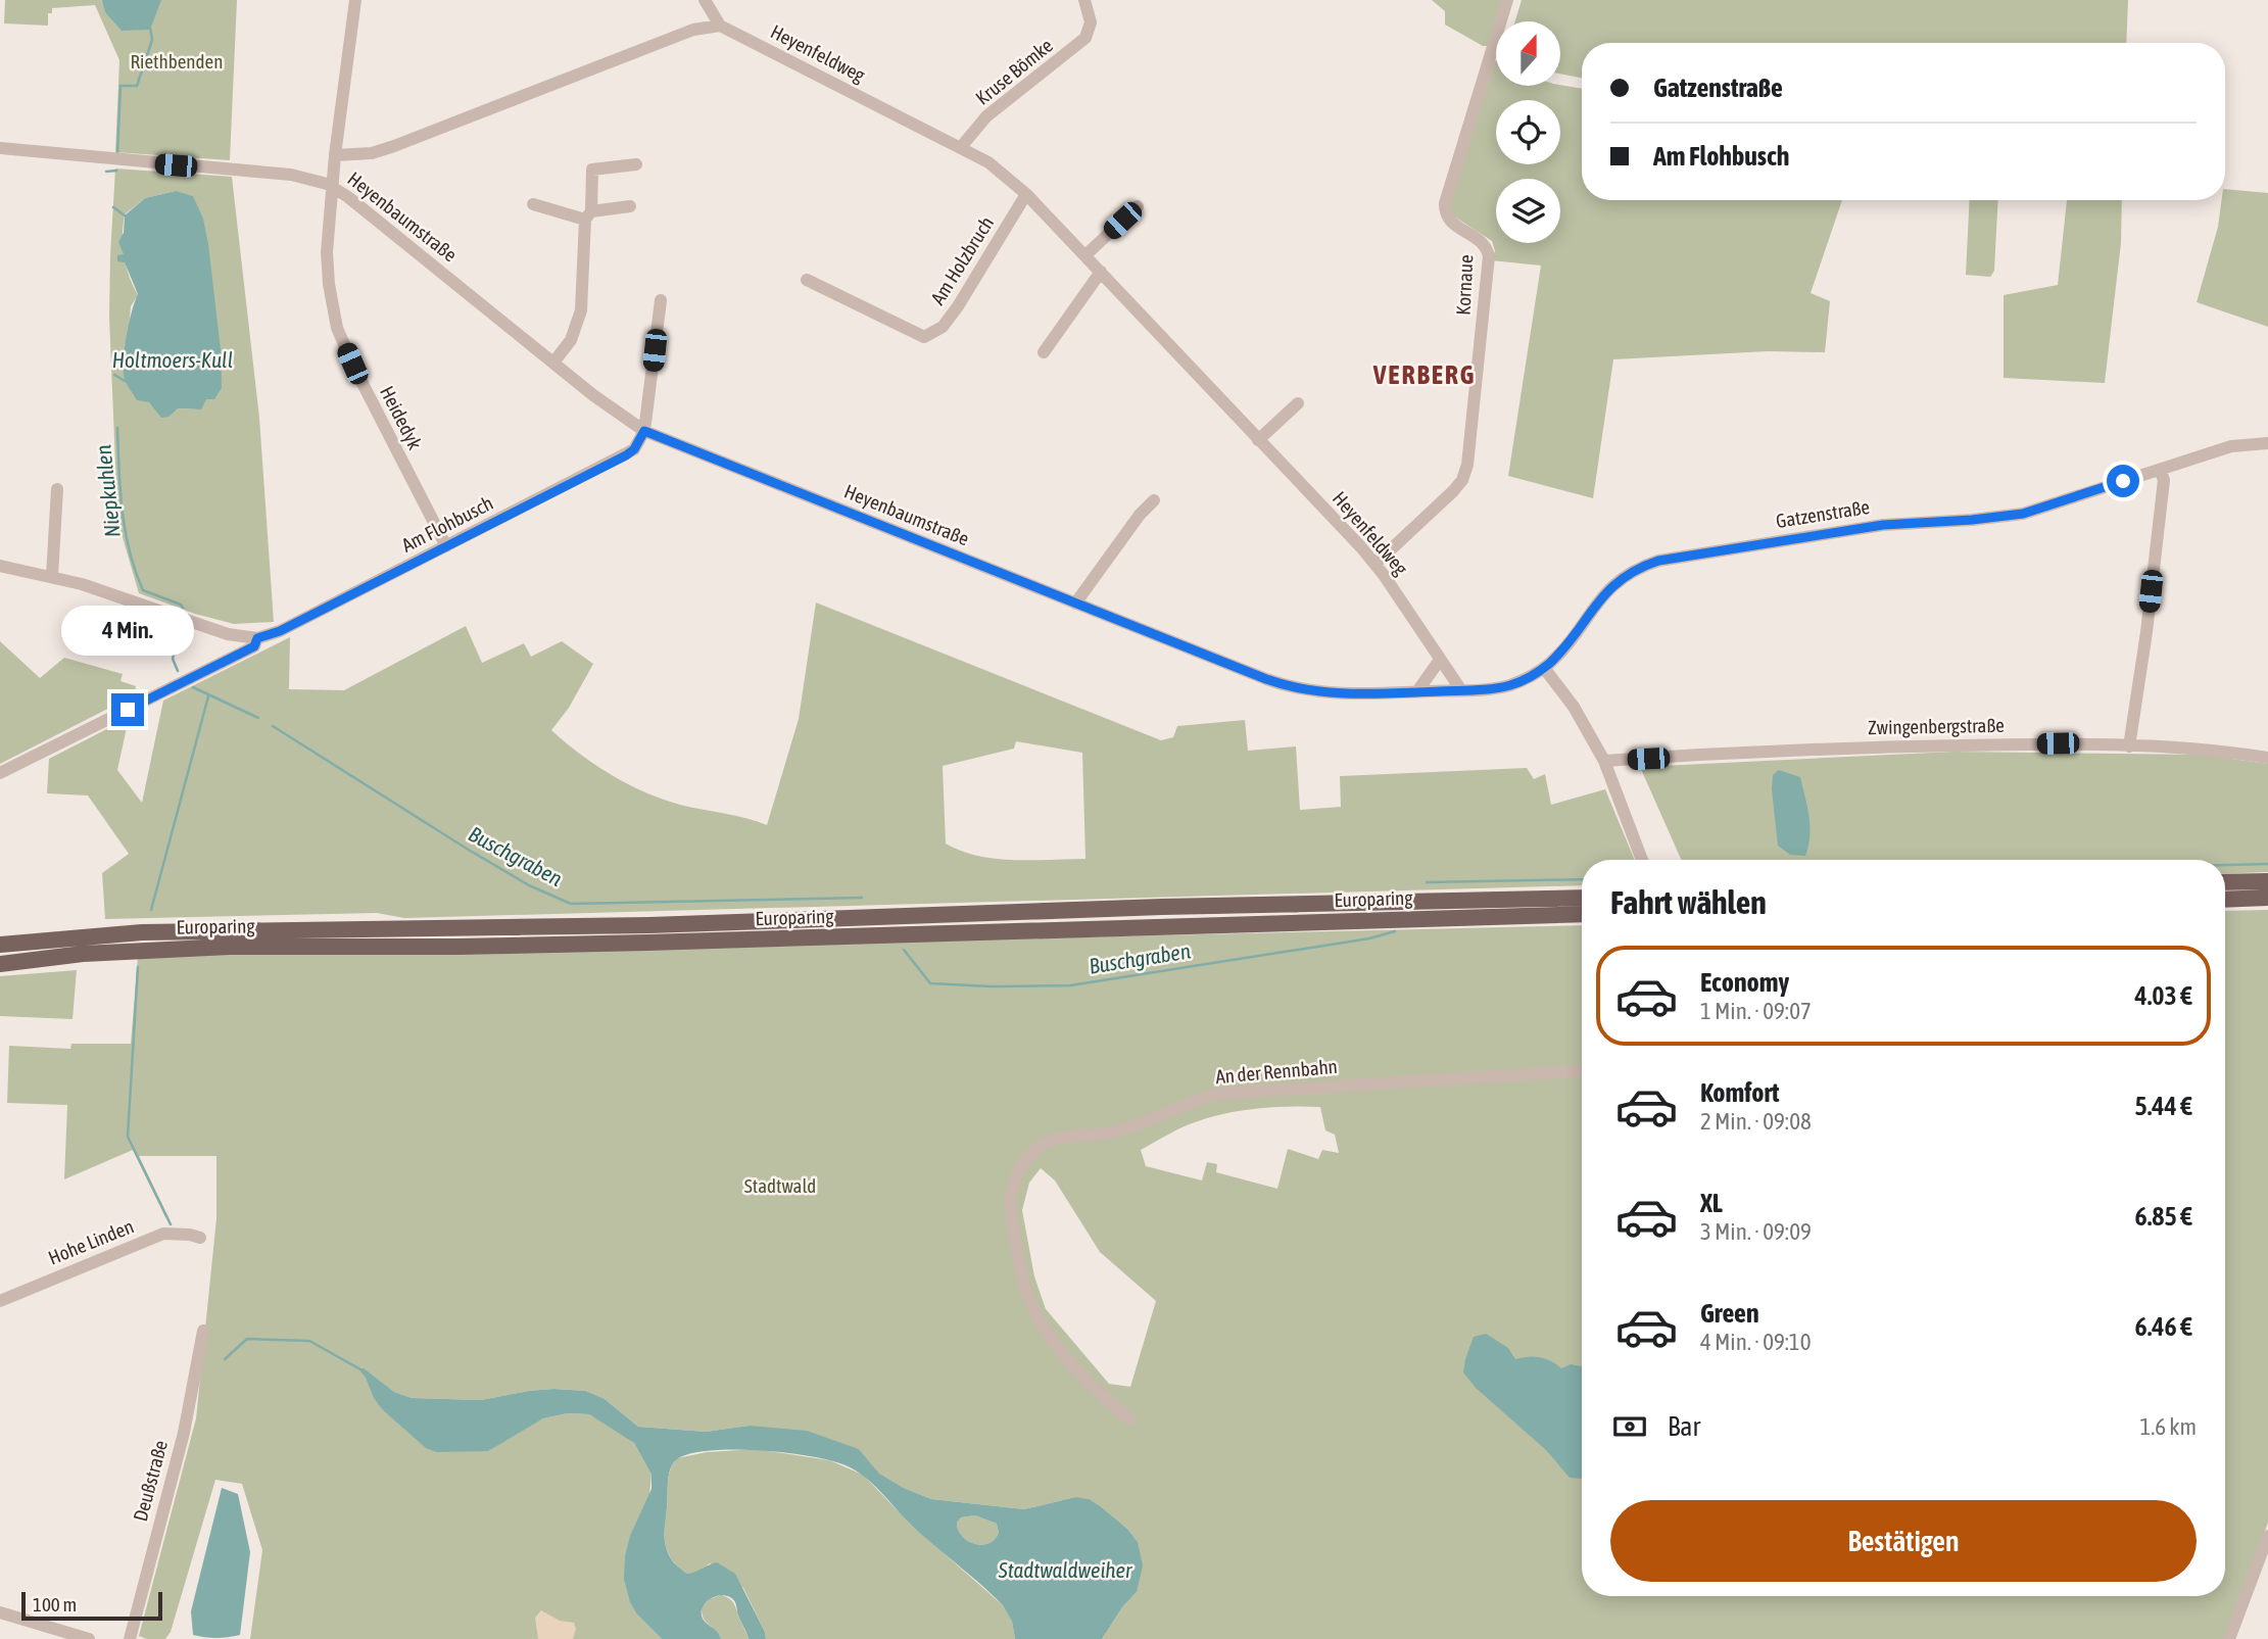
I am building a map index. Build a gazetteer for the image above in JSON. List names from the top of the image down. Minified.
{"streets":{"main road":["Europaring"],"street":["Heyenfeldweg","Kruse Bömke","Heyenbaumstraße","Am Holzbruch","Kornaue","Heidedyk","Gatzenstraße","Am Flohbusch","Zwingenbergstraße","An der Rennbahn","Hohe Linden","Deußstraße"]},"crossings":[["Heyenfeldweg","Kruse Bömke"],["Heyenfeldweg","Heyenbaumstraße"],["Heyenfeldweg","Am Holzbruch"],["Heyenfeldweg","Kornaue"],["Heyenbaumstraße","Heidedyk"],["Heyenbaumstraße","Gatzenstraße"],["Heyenbaumstraße","Am Flohbusch"],["Heidedyk","Am Flohbusch"]],"districts":["VERBERG"],"water":["Holtmoers-Kull","Niepkuhlen","Buschgraben","Stadtwaldweiher"],"parks":["Riethbenden","Stadtwald"],"scale_bar":"100 m","north":"top","page":{"banner":["Gatzenstraße","Am Flohbusch"],"bubble":"4 Min.","heading":"Fahrt wählen","list":[{"name":"Economy","note":"1 Min. · 09:07","value":"4.03 €"},{"name":"Komfort","note":"2 Min. · 09:08","value":"5.44 €"},{"name":"XL","note":"3 Min. · 09:09","value":"6.85 €"},{"name":"Green","note":"4 Min. · 09:10","value":"6.46 €"}],"pay":["Bar","1.6 km"],"buttons":"Bestätigen","scale":"100 m"}}
